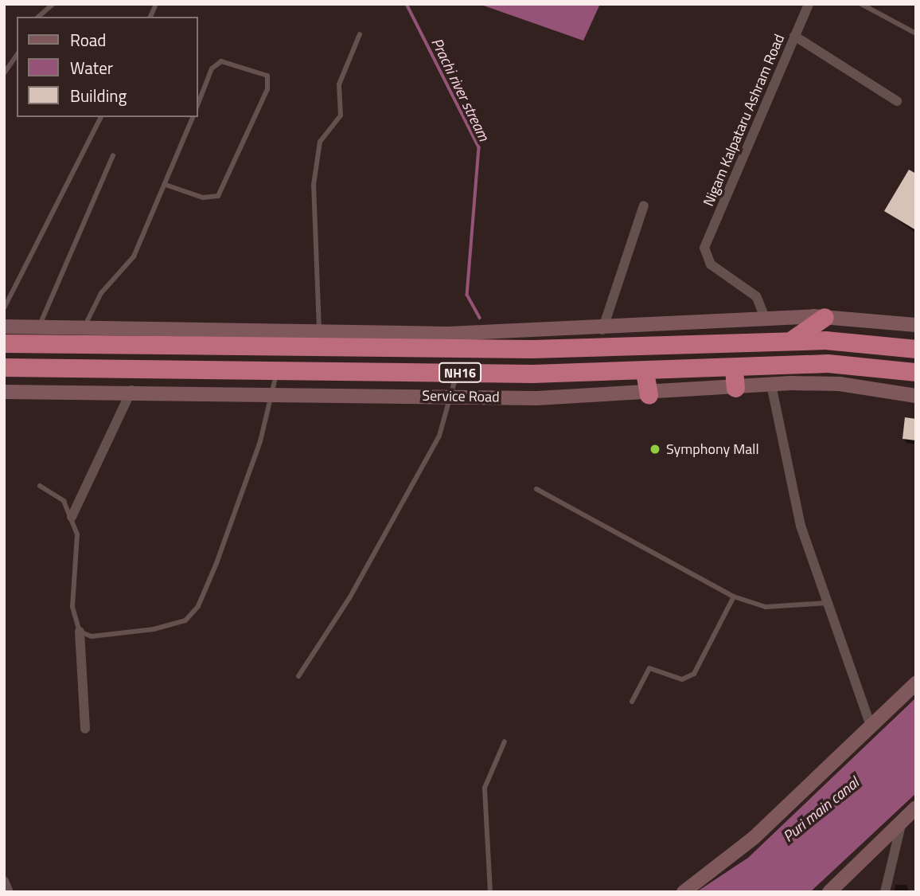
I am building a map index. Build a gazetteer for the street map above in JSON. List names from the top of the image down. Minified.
{"streets":{"highway":["NH16"],"street":["Nigam Kalpataru Ashram Road","Service Road"]},"water":["Prachi river stream","Puri main canal"],"places":["Symphony Mall"],"legend":["Road","Water","Building"]}
